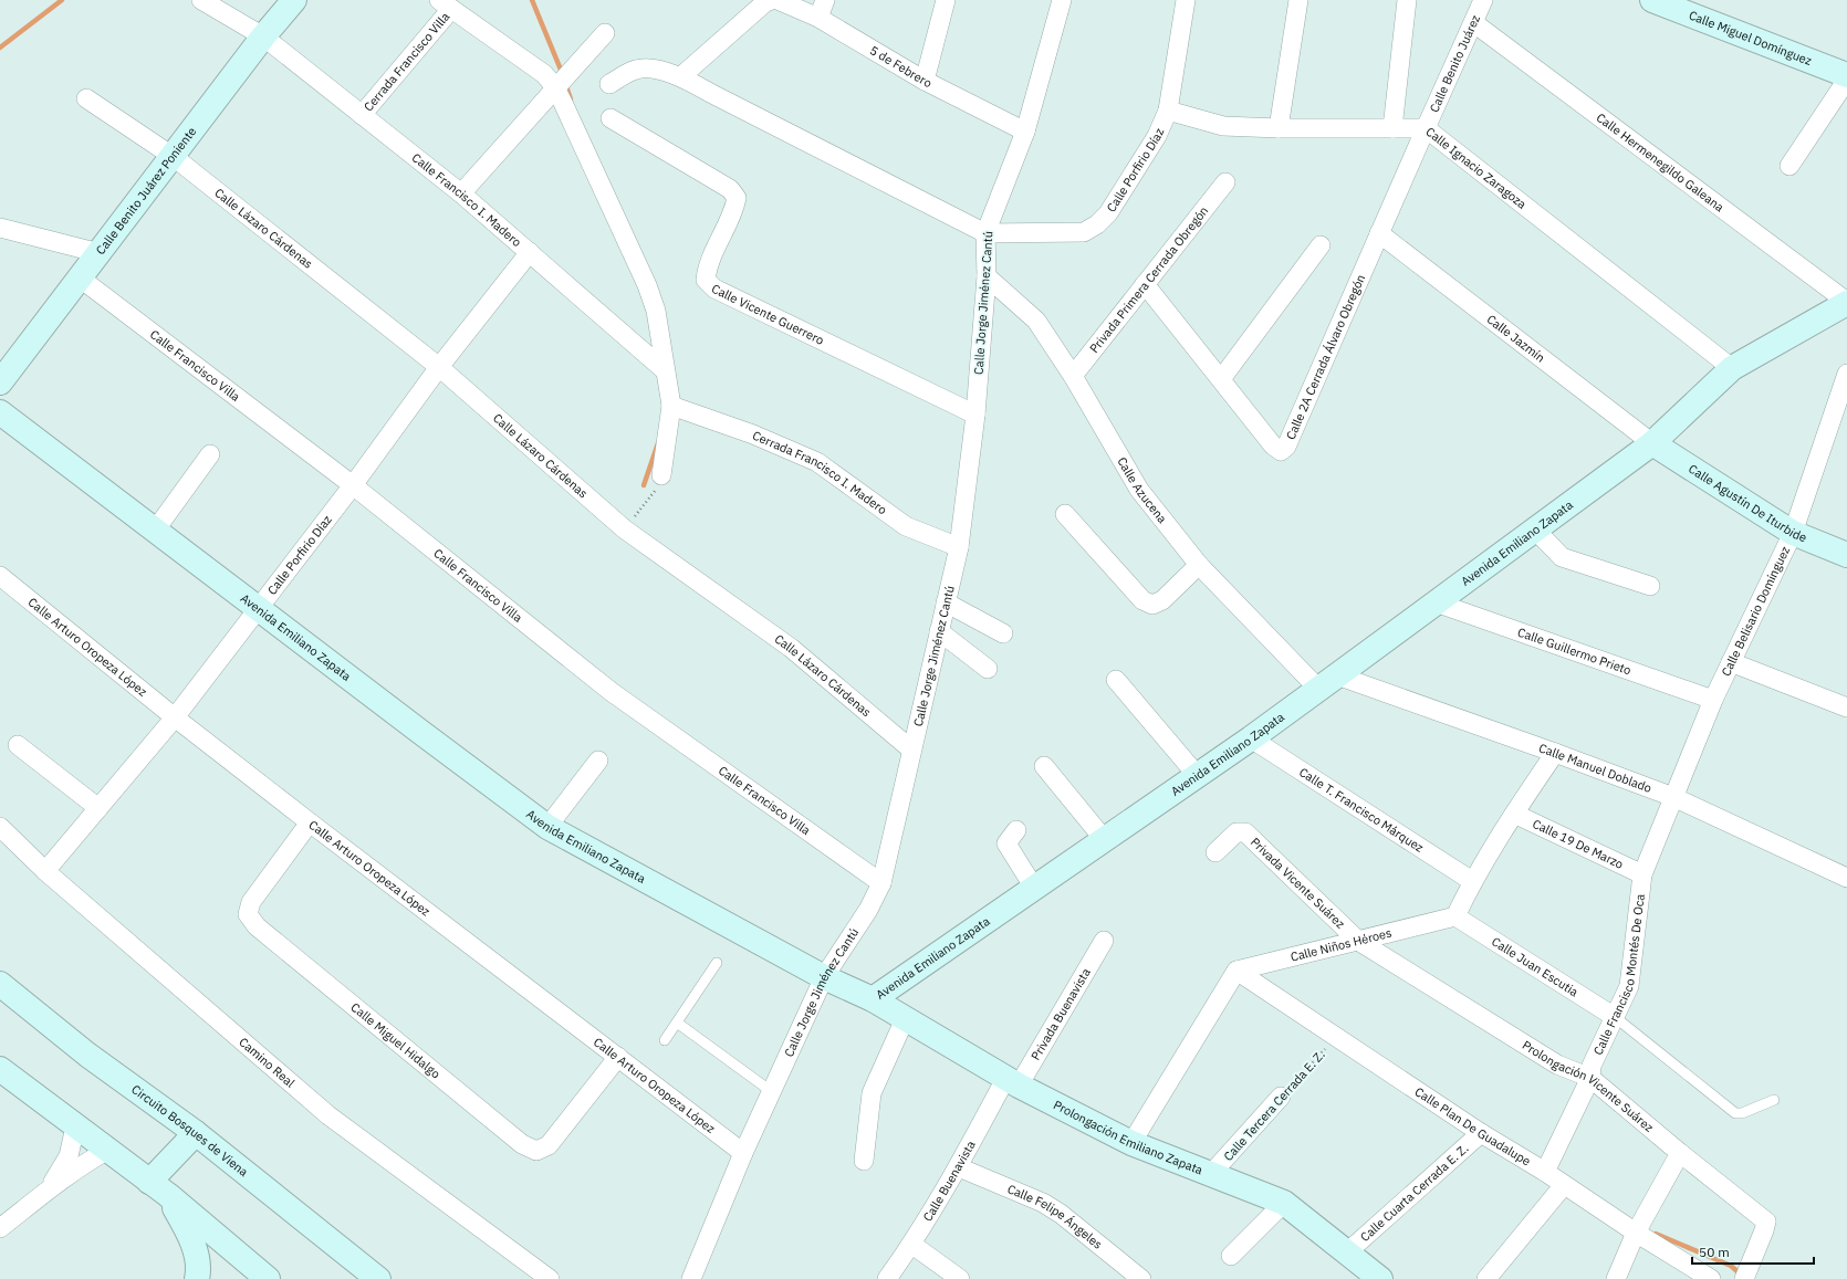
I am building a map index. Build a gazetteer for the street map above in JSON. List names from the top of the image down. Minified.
{"streets":{"street":["Calle Miguel Domínguez","Cerrada Francisco Villa","Calle Benito Juárez","5 de Febrero","Calle Hermenegildo Galeana","Calle Porfirio Díaz","Calle Ignacio Zaragoza","Calle Benito Juárez Poniente","Calle Francisco I. Madero","Calle Lázaro Cárdenas","Privada Primera Cerrada Obregón","Calle Jorge Jiménez Cantú","Calle Vicente Guerrero","Calle Jazmín","Calle 2A Cerrada Álvaro Obregón","Calle Francisco Villa","Cerrada Francisco I. Madero","Calle Azucena","Calle Agustín De Iturbide","Avenida Emiliano Zapata","Calle Belisario Domínguez","Calle Arturo Oropeza López","Calle Guillermo Prieto","Calle Manuel Doblado","Calle T. Francisco Márquez","Calle 19 De Marzo","Privada Vicente Suárez","Calle Niños Héroes","Calle Juan Escutia","Calle Francisco Montés De Oca","Privada Buenavista","Calle Miguel Hidalgo","Camino Real","Prolongación Vicente Suárez","Calle Tercera Cerrada E. Z.","Calle Plan De Guadalupe","Circuito Bosques de Viena","Prolongación Emiliano Zapata","Calle Buenavista","Calle Cuarta Cerrada E. Z.","Calle Felipe Ángeles"]},"crossings":[["Cerrada Francisco Villa","Calle Francisco I. Madero"],["Calle Benito Juárez","Calle Hermenegildo Galeana"],["Calle Benito Juárez","Calle Ignacio Zaragoza"],["Calle Benito Juárez","Calle Jazmín"],["Calle Benito Juárez","Calle 2A Cerrada Álvaro Obregón"],["5 de Febrero","Calle Jorge Jiménez Cantú"],["Calle Hermenegildo Galeana","Avenida Emiliano Zapata"],["Calle Porfirio Díaz","Calle Ignacio Zaragoza"],["Calle Porfirio Díaz","Calle Francisco I. Madero"],["Calle Porfirio Díaz","Calle Lázaro Cárdenas"],["Calle Porfirio Díaz","Calle Jorge Jiménez Cantú"],["Calle Porfirio Díaz","Calle Francisco Villa"],["Calle Porfirio Díaz","Avenida Emiliano Zapata"],["Calle Porfirio Díaz","Calle Arturo Oropeza López"],["Calle Porfirio Díaz","Camino Real"],["Calle Ignacio Zaragoza","Avenida Emiliano Zapata"],["Calle Benito Juárez Poniente","Calle Francisco I. Madero"],["Calle Benito Juárez Poniente","Calle Lázaro Cárdenas"],["Calle Benito Juárez Poniente","Calle Francisco Villa"],["Calle Lázaro Cárdenas","Calle Jorge Jiménez Cantú"],["Privada Primera Cerrada Obregón","Calle 2A Cerrada Álvaro Obregón"],["Privada Primera Cerrada Obregón","Calle Azucena"],["Calle Jorge Jiménez Cantú","Calle Vicente Guerrero"],["Calle Jorge Jiménez Cantú","Calle Francisco Villa"],["Calle Jorge Jiménez Cantú","Cerrada Francisco I. Madero"],["Calle Jorge Jiménez Cantú","Calle Azucena"],["Calle Jorge Jiménez Cantú","Avenida Emiliano Zapata"],["Calle Jorge Jiménez Cantú","Calle Arturo Oropeza López"],["Calle Jazmín","Calle 2A Cerrada Álvaro Obregón"],["Calle Jazmín","Calle Agustín De Iturbide"],["Calle Jazmín","Avenida Emiliano Zapata"],["Calle Azucena","Avenida Emiliano Zapata"],["Calle Azucena","Calle Manuel Doblado"],["Calle Agustín De Iturbide","Avenida Emiliano Zapata"],["Calle Agustín De Iturbide","Calle Belisario Domínguez"],["Avenida Emiliano Zapata","Calle Guillermo Prieto"],["Avenida Emiliano Zapata","Calle Manuel Doblado"],["Avenida Emiliano Zapata","Calle T. Francisco Márquez"],["Avenida Emiliano Zapata","Prolongación Emiliano Zapata"],["Calle Belisario Domínguez","Calle Guillermo Prieto"],["Calle Belisario Domínguez","Calle Manuel Doblado"],["Calle Belisario Domínguez","Calle Francisco Montés De Oca"],["Calle Arturo Oropeza López","Calle Miguel Hidalgo"],["Calle Manuel Doblado","Calle Francisco Montés De Oca"],["Calle 19 De Marzo","Calle Francisco Montés De Oca"],["Privada Vicente Suárez","Calle Niños Héroes"],["Privada Vicente Suárez","Prolongación Vicente Suárez"],["Calle Niños Héroes","Calle Juan Escutia"],["Calle Niños Héroes","Prolongación Vicente Suárez"],["Calle Niños Héroes","Calle Plan De Guadalupe"],["Calle Juan Escutia","Calle Francisco Montés De Oca"],["Calle Francisco Montés De Oca","Prolongación Vicente Suárez"],["Calle Francisco Montés De Oca","Calle Plan De Guadalupe"],["Privada Buenavista","Prolongación Emiliano Zapata"],["Privada Buenavista","Calle Buenavista"],["Calle Tercera Cerrada E. Z.","Calle Plan De Guadalupe"],["Calle Tercera Cerrada E. Z.","Prolongación Emiliano Zapata"],["Calle Plan De Guadalupe","Calle Cuarta Cerrada E. Z."],["Prolongación Emiliano Zapata","Calle Buenavista"],["Prolongación Emiliano Zapata","Calle Cuarta Cerrada E. Z."],["Calle Buenavista","Calle Felipe Ángeles"]],"scale_bar":"50 m"}
